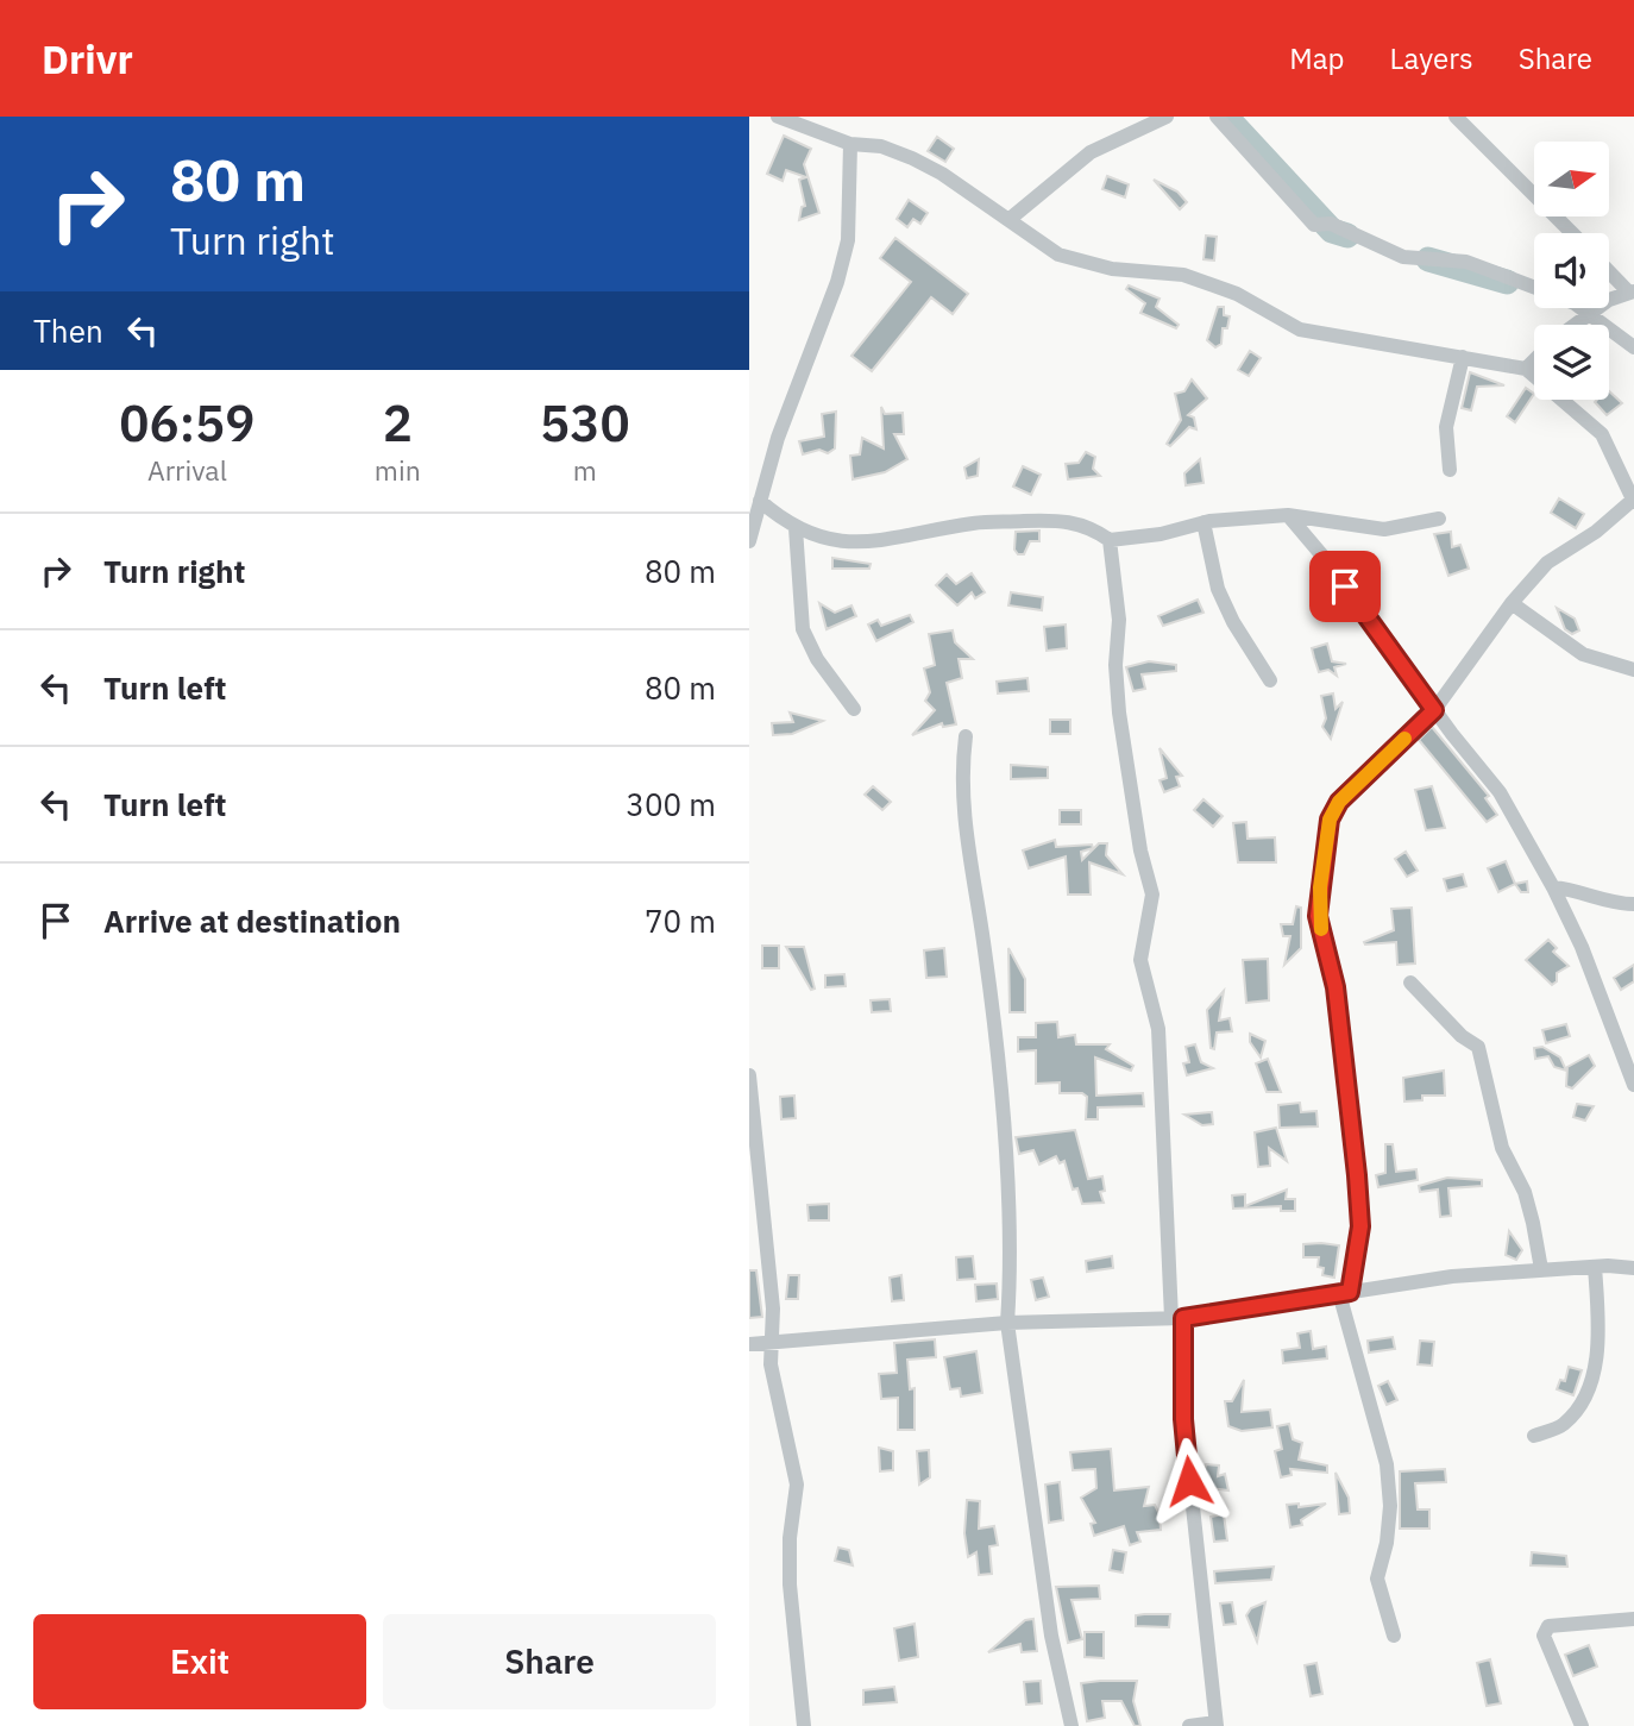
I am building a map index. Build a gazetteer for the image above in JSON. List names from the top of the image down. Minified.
{"north":"right","page":{"header":"Drivr","nav":["Map","Layers","Share"],"turn":["80 m","Turn right"],"then":"Then","eta":["06:59","Arrival","2","min","530","m"],"list":[{"name":"Turn right","value":"80 m"},{"name":"Turn left","value":"80 m"},{"name":"Turn left","value":"300 m"},{"name":"Arrive at destination","value":"70 m"}],"buttons":["Exit","Share"]}}
